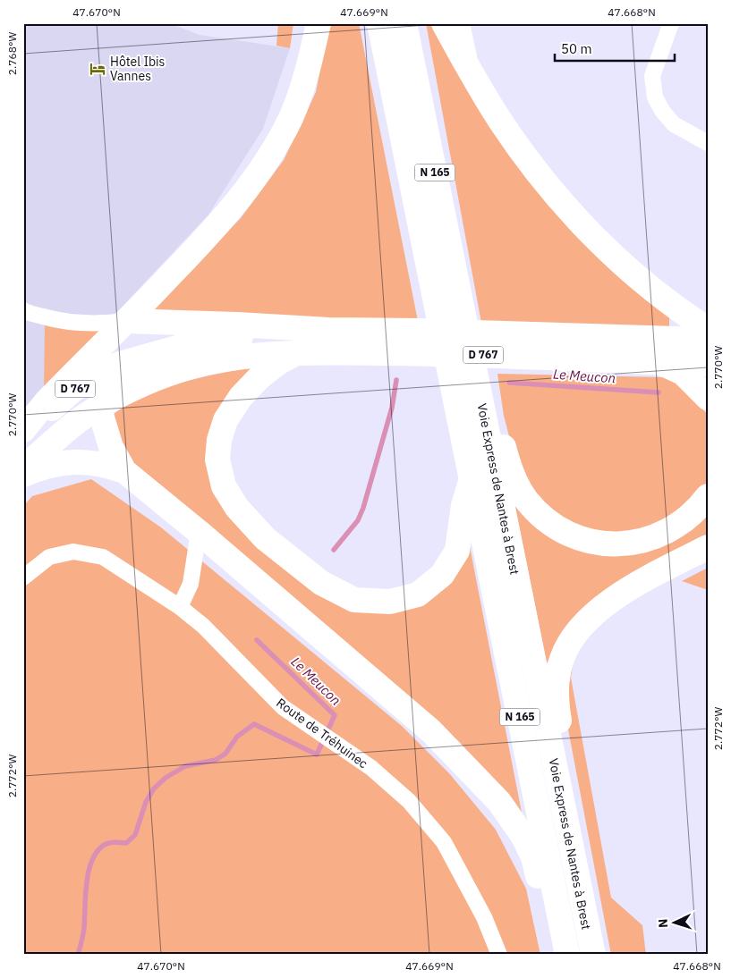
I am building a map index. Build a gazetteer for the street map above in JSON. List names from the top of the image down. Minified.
{"streets":{"main road":["N 165","D 767","Voie Express de Nantes à Brest"],"street":["Route de Tréhuinec"]},"water":["Le Meucon"],"places":{"hotel":["Hôtel Ibis Vannes"]},"scale_bar":"50 m","north":"left","coordinates":["47.670°N","47.669°N","47.668°N","2.768°W","2.770°W","2.772°W"]}
